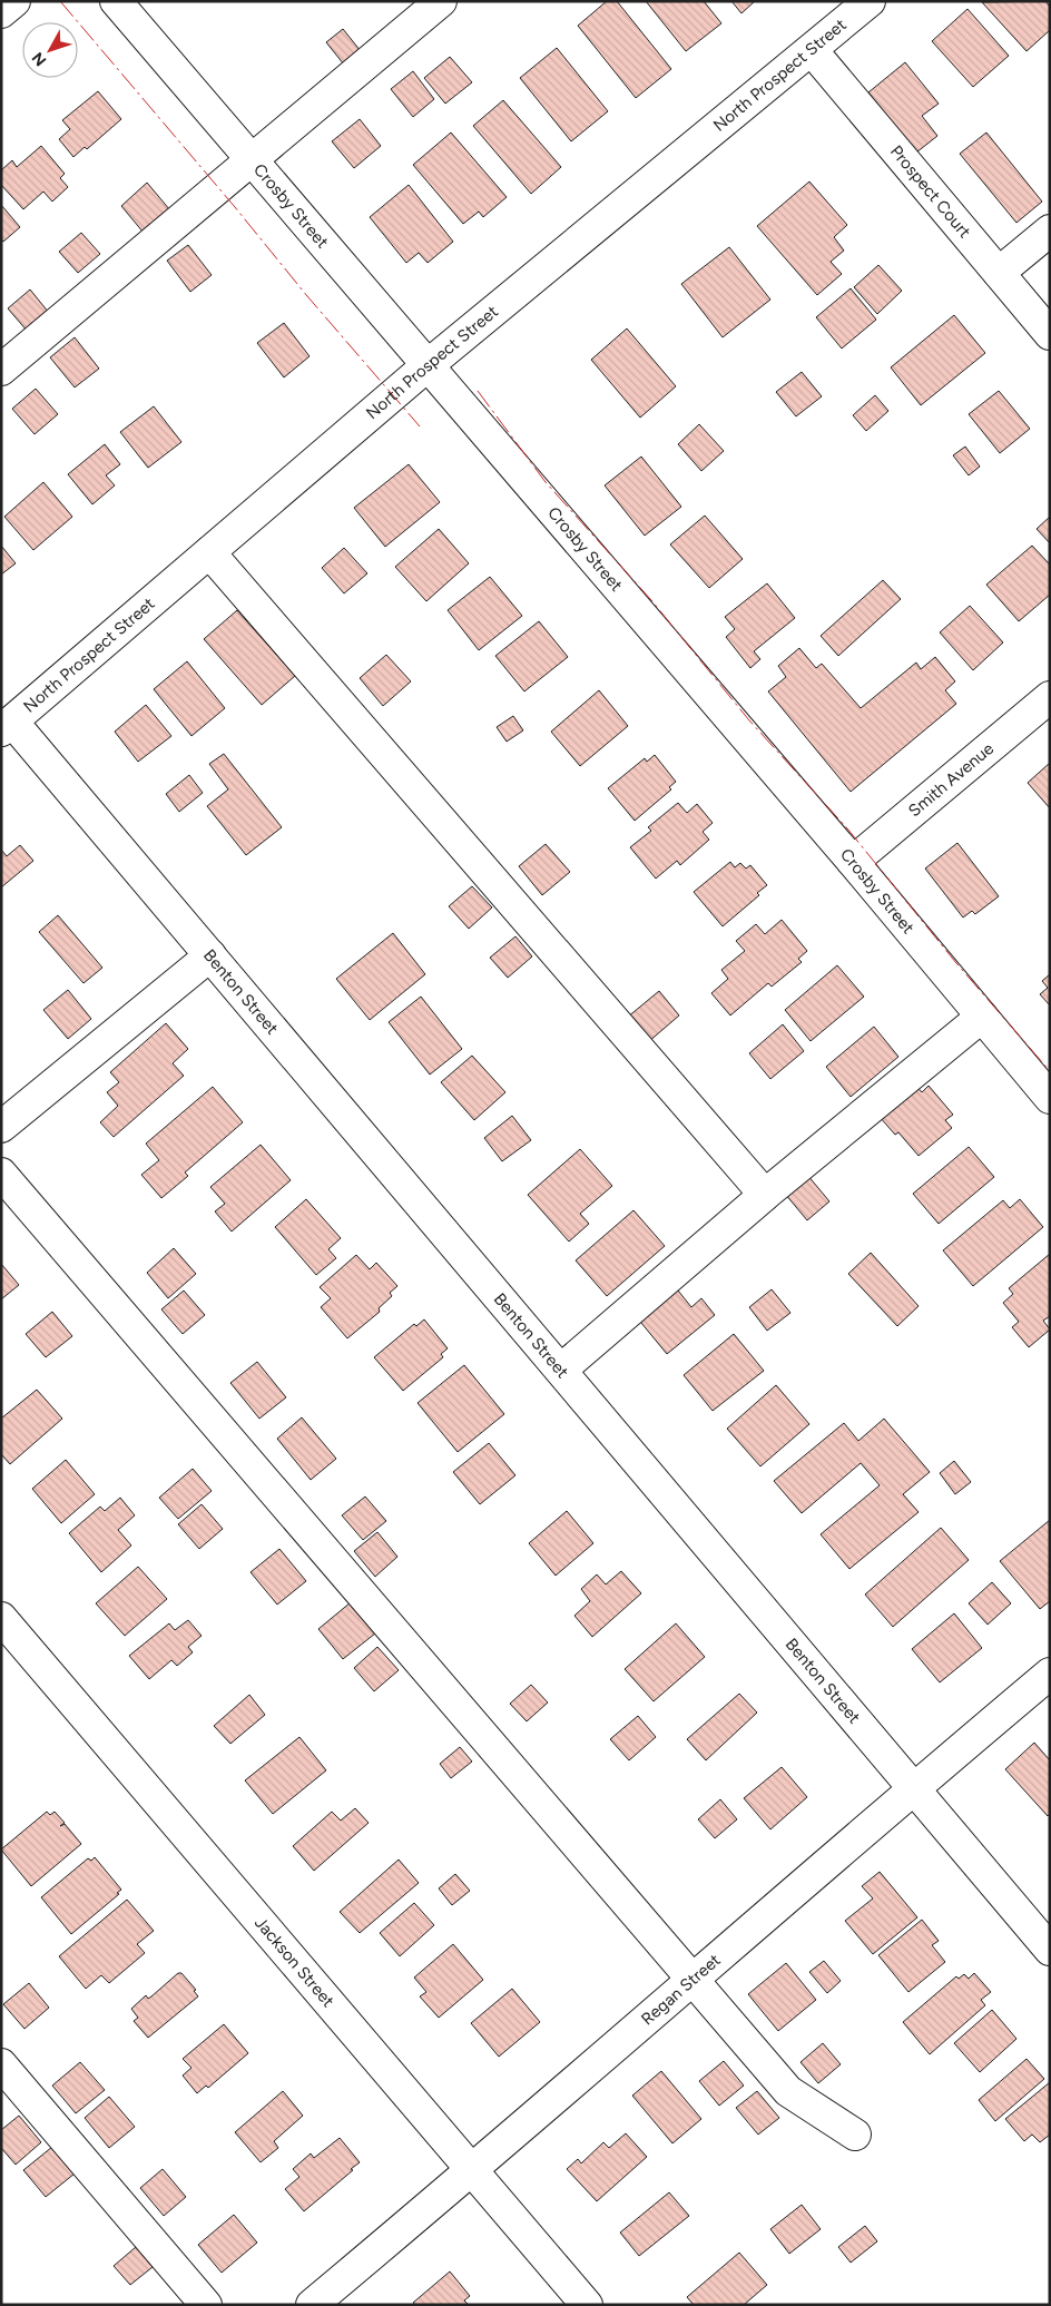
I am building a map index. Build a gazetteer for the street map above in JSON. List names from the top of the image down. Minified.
{"streets":{"street":["North Prospect Street","Prospect Court","Crosby Street","Smith Avenue","Benton Street","Jackson Street","Regan Street"]},"crossings":[["North Prospect Street","Prospect Court"],["North Prospect Street","Crosby Street"],["North Prospect Street","Benton Street"],["Crosby Street","Smith Avenue"],["Benton Street","Regan Street"],["Jackson Street","Regan Street"]],"north":"bottom left"}
